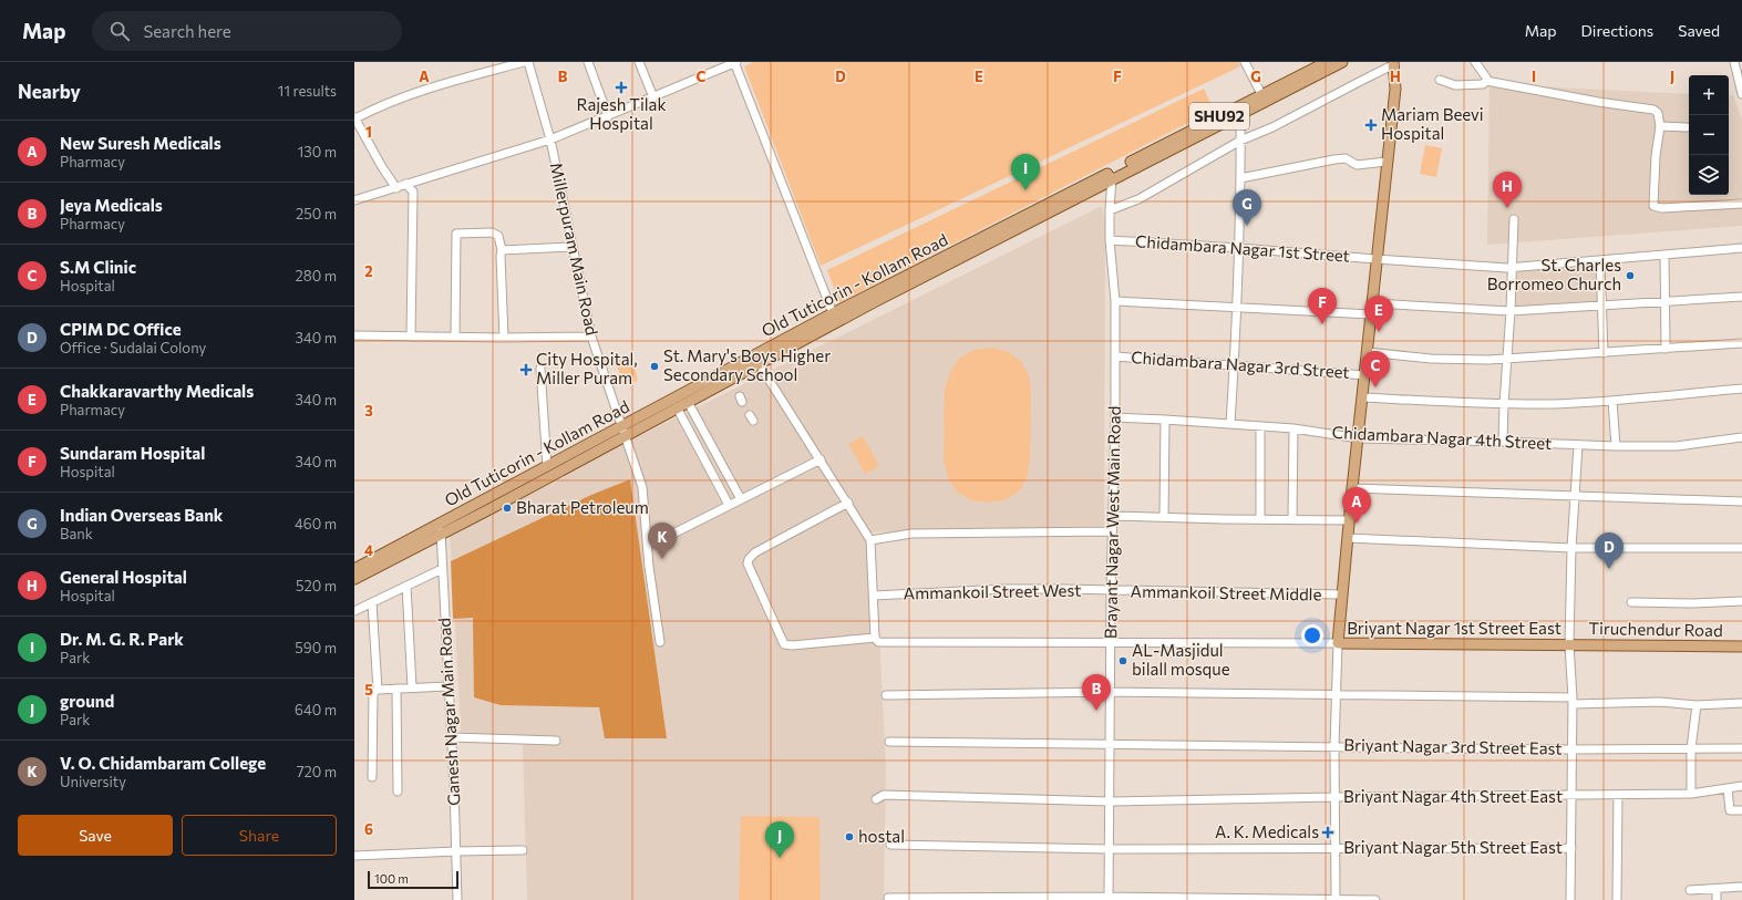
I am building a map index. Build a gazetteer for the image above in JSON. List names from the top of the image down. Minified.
{"streets":{"main road":["SHU92","Old Tuticorin - Kollam Road","Briyant Nagar 1st Street East","Tiruchendur Road"],"street":["Millerpuram Main Road","Chidambara Nagar 1st Street","Chidambara Nagar 3rd Street","Chidambara Nagar 4th Street","Brayant Nagar West Main Road","Ammankoil Street West","Ammankoil Street Middle","Ganesh Nagar Main Road","Briyant Nagar 3rd Street East","Briyant Nagar 4th Street East","Briyant Nagar 5th Street East"]},"crossings":[["Millerpuram Main Road","Old Tuticorin - Kollam Road"],["Chidambara Nagar 1st Street","Brayant Nagar West Main Road"],["Old Tuticorin - Kollam Road","Brayant Nagar West Main Road"],["Old Tuticorin - Kollam Road","Ganesh Nagar Main Road"],["Chidambara Nagar 3rd Street","Brayant Nagar West Main Road"],["Chidambara Nagar 4th Street","Brayant Nagar West Main Road"],["Brayant Nagar West Main Road","Ammankoil Street West"],["Brayant Nagar West Main Road","Ammankoil Street Middle"],["Brayant Nagar West Main Road","Briyant Nagar 3rd Street East"],["Brayant Nagar West Main Road","Briyant Nagar 4th Street East"],["Brayant Nagar West Main Road","Briyant Nagar 5th Street East"],["Ammankoil Street West","Ammankoil Street Middle"],["Briyant Nagar 1st Street East","Tiruchendur Road"]],"places":{"health":["Rajesh Tilak Hospital","Mariam Beevi Hospital","City Hospital, Miller Puram","A. K. Medicals"],"other":["St. Charles Borromeo Church","St. Mary's Boys Higher Secondary School","Bharat Petroleum","AL-Masjidul bilall mosque","hostal"]},"scale_bar":"100 m","page":{"header":"Map","search":"Search here","nav":["Map","Directions","Saved"],"heading":["Nearby","11 results"],"map_buttons":["+","−"],"list":[{"mark":"A","name":"New Suresh Medicals","note":"Pharmacy","value":"130 m"},{"mark":"B","name":"Jeya Medicals","note":"Pharmacy","value":"250 m"},{"mark":"C","name":"S.M Clinic","note":"Hospital","value":"280 m"},{"mark":"D","name":"CPIM DC Office","note":"Office · Sudalai Colony","value":"340 m"},{"mark":"E","name":"Chakkaravarthy Medicals","note":"Pharmacy","value":"340 m"},{"mark":"F","name":"Sundaram Hospital","note":"Hospital","value":"340 m"},{"mark":"G","name":"Indian Overseas Bank","note":"Bank","value":"460 m"},{"mark":"H","name":"General Hospital","note":"Hospital","value":"520 m"},{"mark":"I","name":"Dr. M. G. R. Park","note":"Park","value":"590 m"},{"mark":"J","name":"ground","note":"Park","value":"640 m"},{"mark":"K","name":"V. O. Chidambaram College","note":"University","value":"720 m"}],"pins":["I","H","G","F","E","C","A","K","D","B","J"],"buttons":["Save","Share"],"scale":"100 m"},"grid":{"columns":["A","B","C","D","E","F","G","H","I","J"],"rows":["1","2","3","4","5","6"]}}
